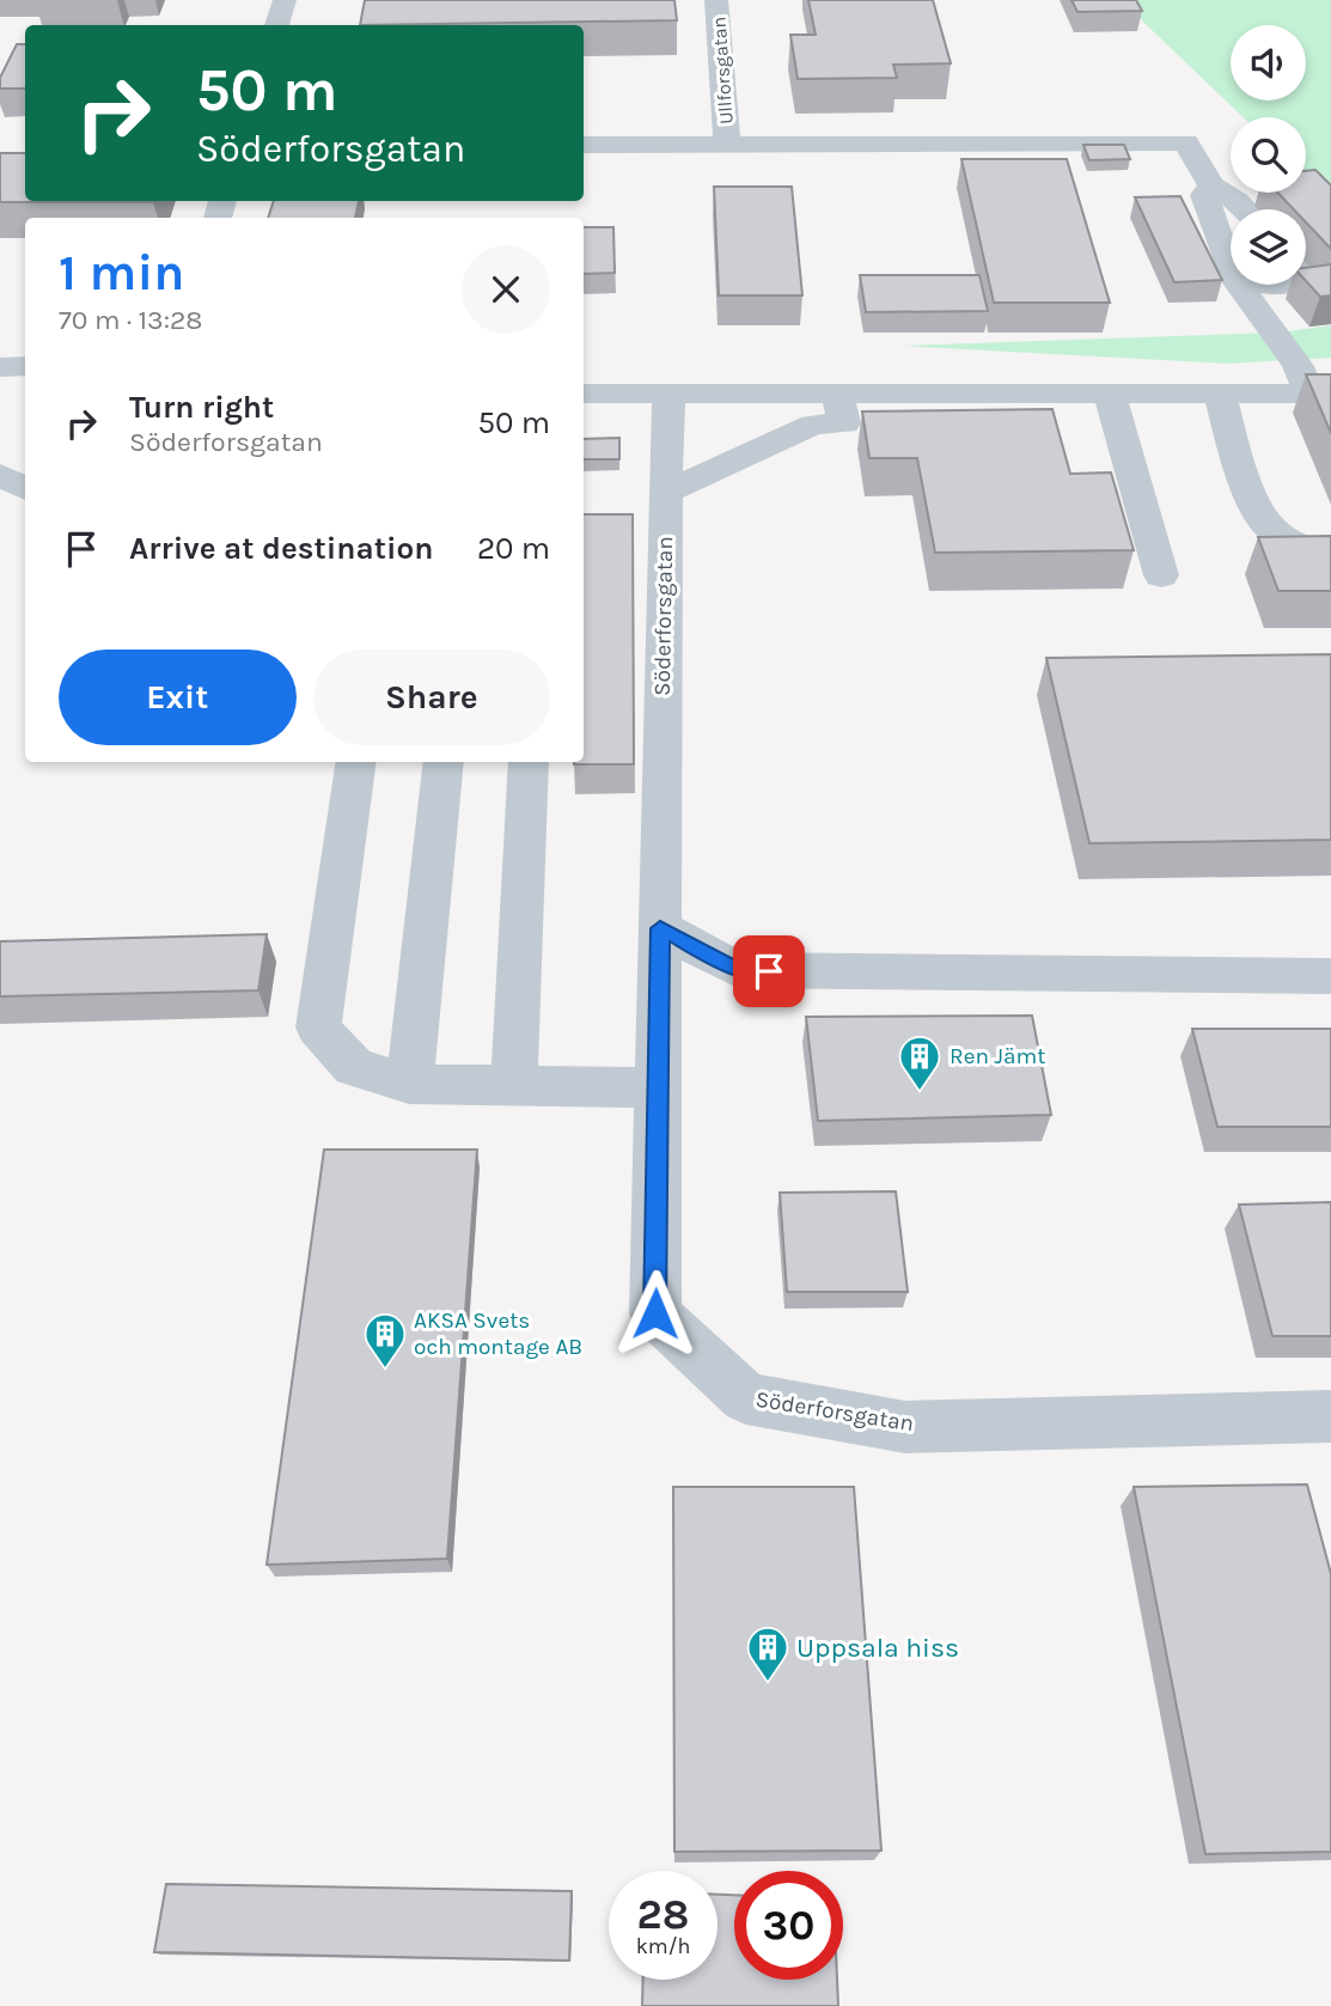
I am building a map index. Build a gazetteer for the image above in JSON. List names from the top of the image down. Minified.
{"streets":{"street":["Ullforsgatan","Söderforsgatan"]},"places":{"building":["Ren Jämt","AKSA Svets och montage AB","Uppsala hiss"]},"page":{"turn":["50 m","Söderforsgatan"],"heading":["1 min","70 m · 13:28"],"list":[{"name":"Turn right","note":"Söderforsgatan","value":"50 m"},{"name":"Arrive at destination","value":"20 m"}],"buttons":["Exit","Share"],"speed":"28 km/h","limit":"30"}}
